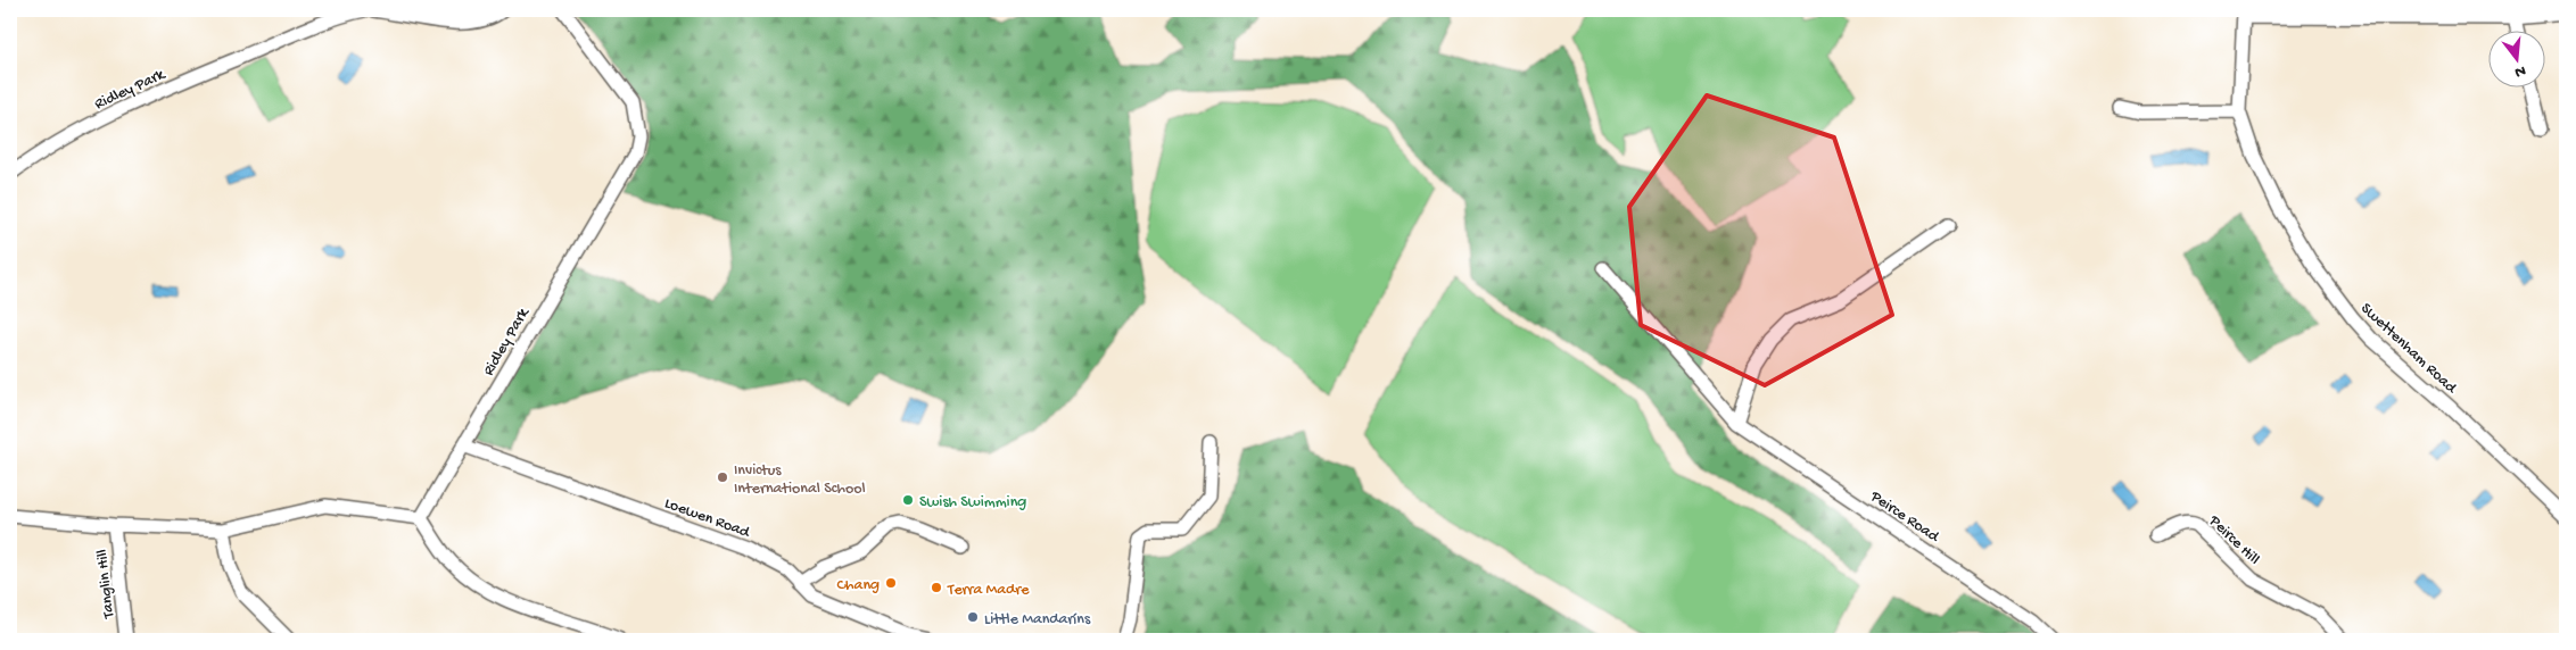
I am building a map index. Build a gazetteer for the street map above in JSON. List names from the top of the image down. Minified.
{"streets":{"street":["Ridley Park","Swettenham Road","Peirce Road","Loewen Road","Peirce Hill","Tanglin Hill"]},"crossings":[["Ridley Park","Loewen Road"]],"places":["Invictus International School","Swish Swimming","Chang","Terra Madre","Little Mandaríns"],"north":"bottom"}
